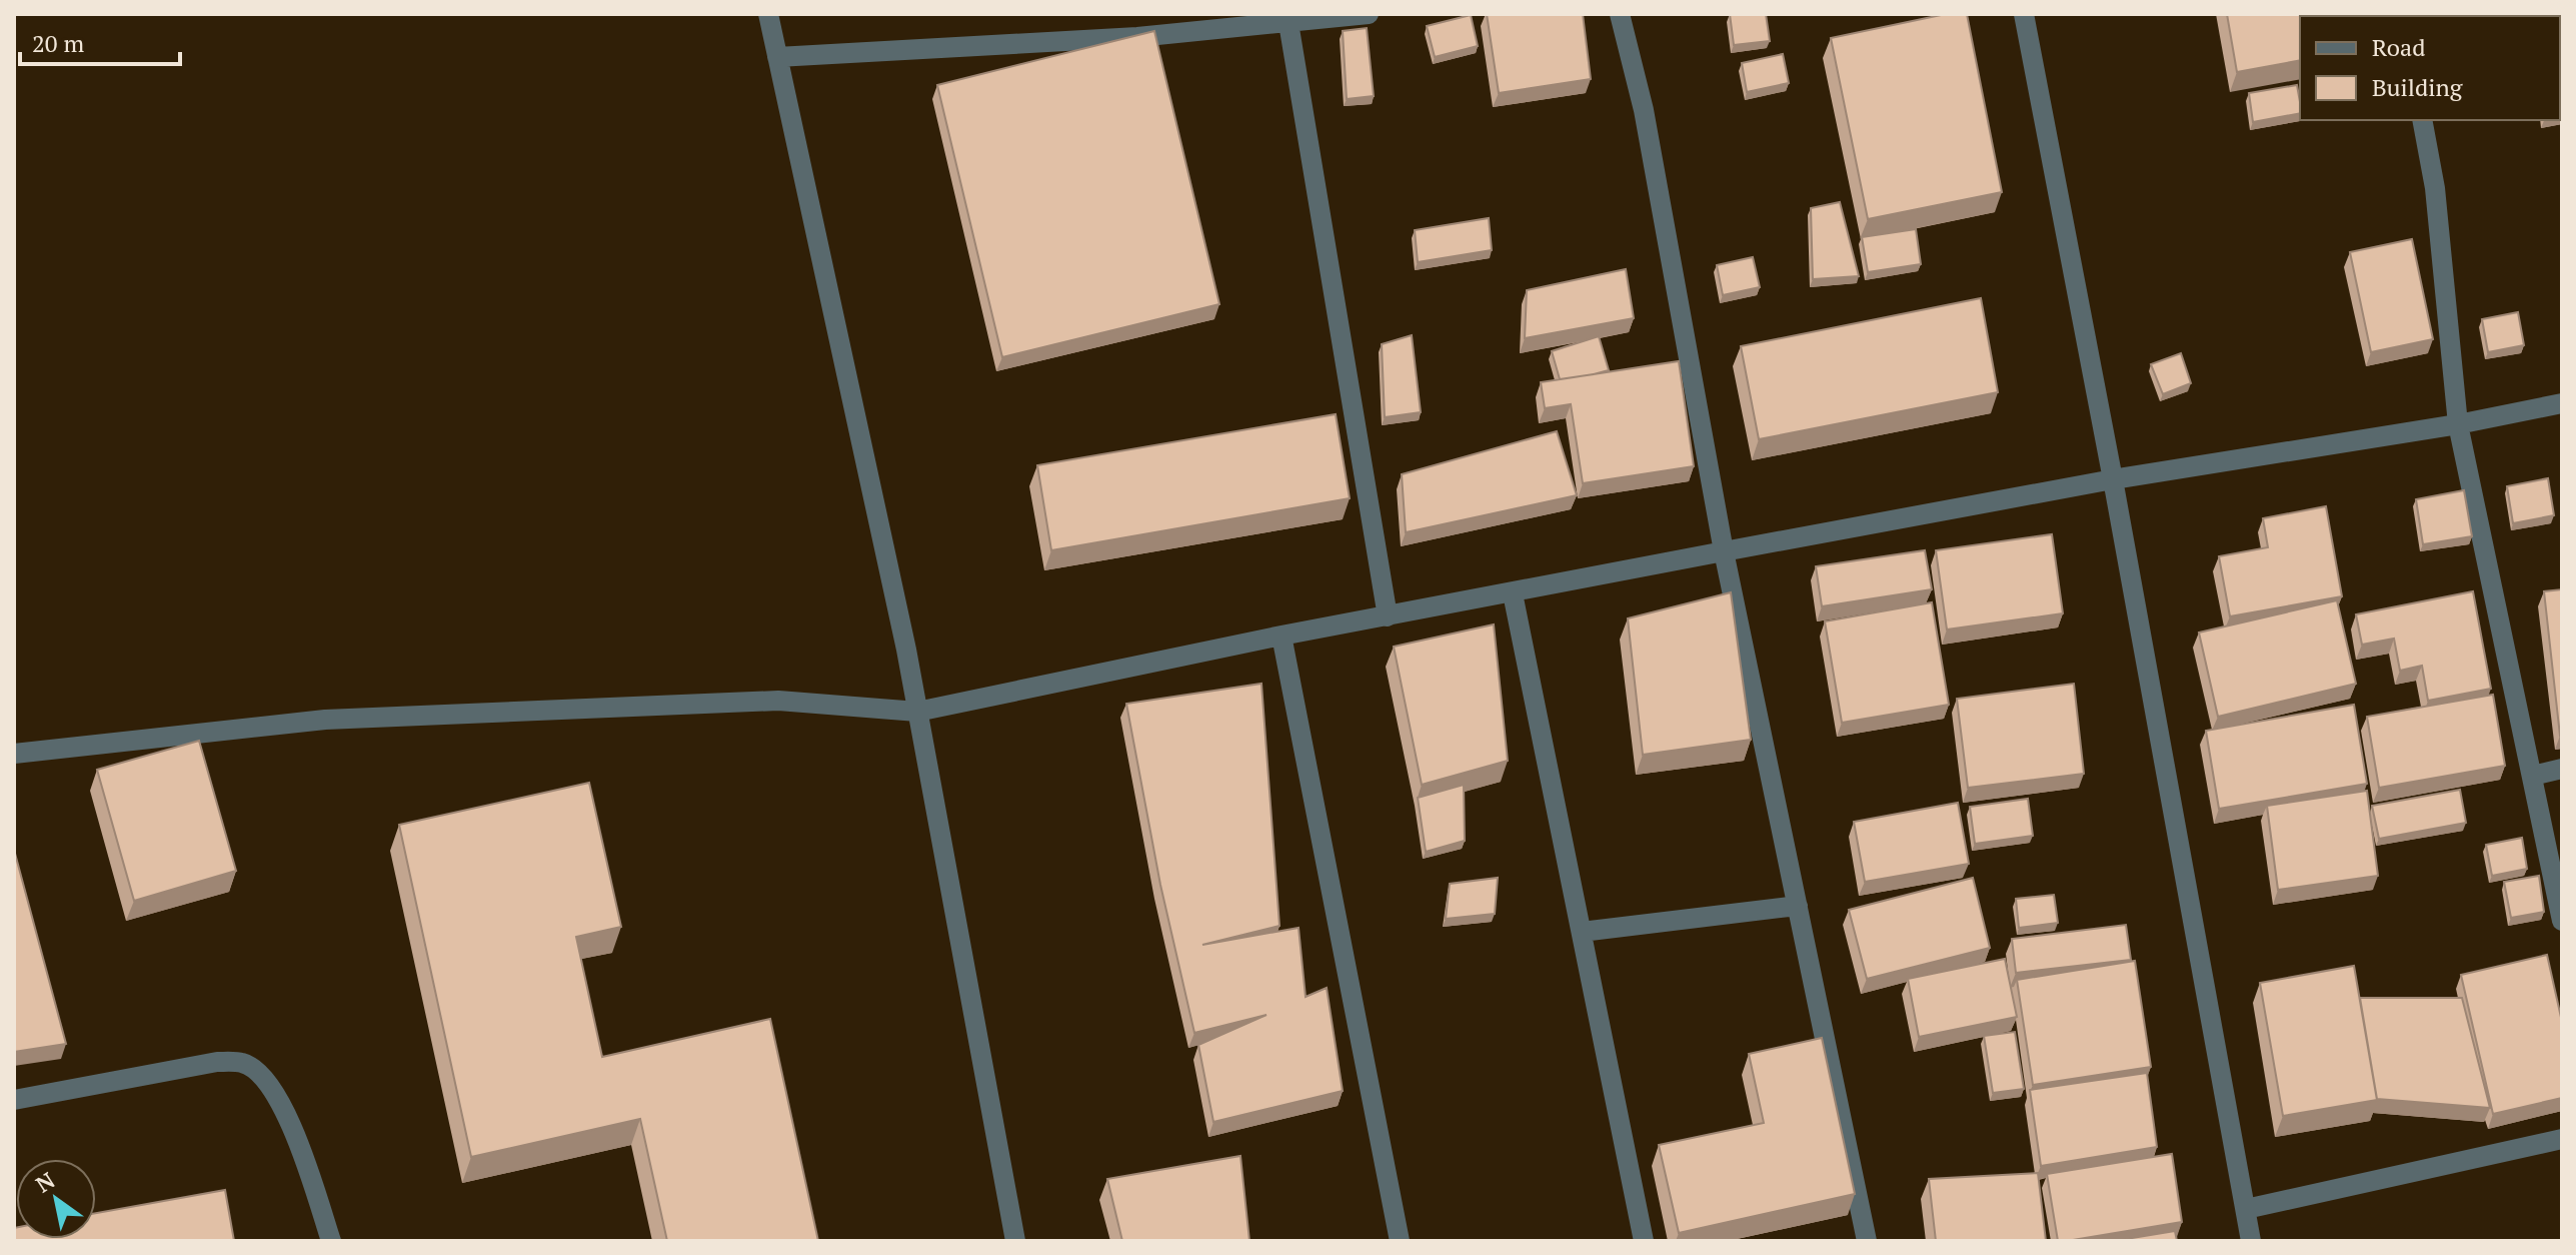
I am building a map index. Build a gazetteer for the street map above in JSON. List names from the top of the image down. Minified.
{"legend":["Road","Building"],"scale_bar":"20 m","north":"top left"}
